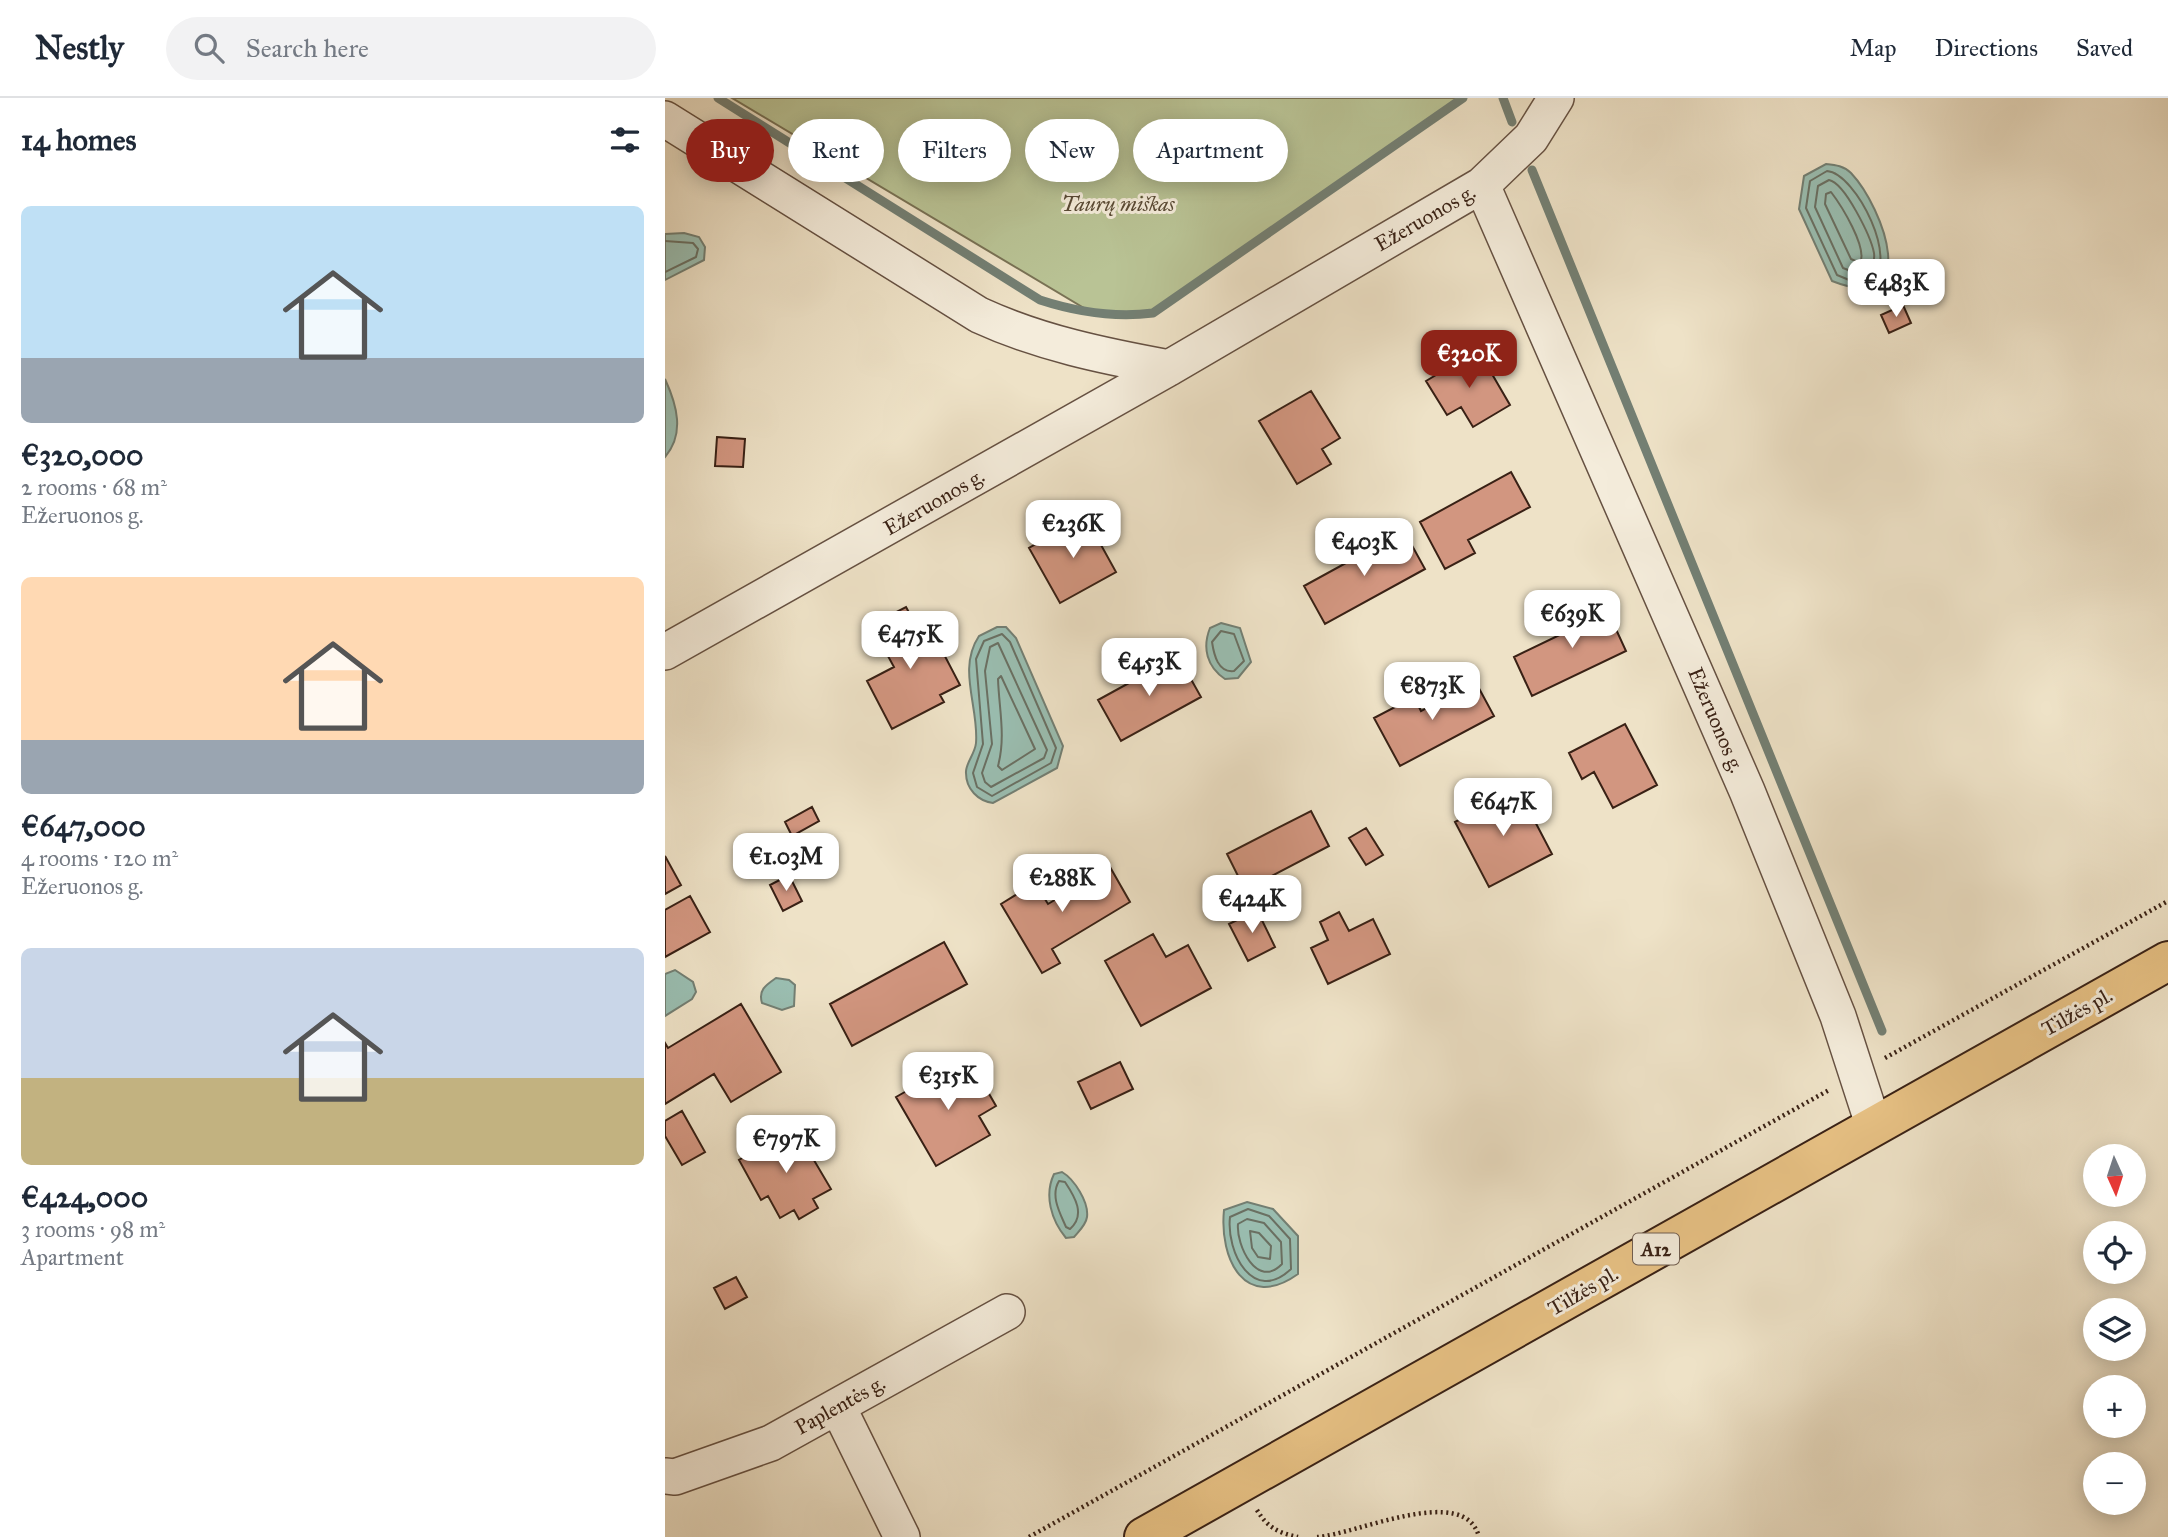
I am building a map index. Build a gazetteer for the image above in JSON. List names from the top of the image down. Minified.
{"streets":{"highway":["Tilžės pl.","A12"],"street":["Ežeruonos g.","Paplentės g."]},"crossings":[["Ežeruonos g.","Tilžės pl."]],"parks":["Taurų miškas"],"north":"bottom","page":{"header":"Nestly","search":"Search here","nav":["Map","Directions","Saved"],"heading":"14 homes","chip":["Buy","Rent","Filters","New","Apartment"],"list":[{"name":"€320,000","note":"2 rooms · 68 m² · Ežeruonos g."},{"name":"€647,000","note":"4 rooms · 120 m² · Ežeruonos g."},{"name":"€424,000","note":"3 rooms · 98 m² · Apartment"}],"price":["€483K","€320K","€236K","€403K","€639K","€475K","€453K","€873K","€647K","€1.03M","€288K","€424K","€315K","€797K"],"map_buttons":["+","−"]}}
